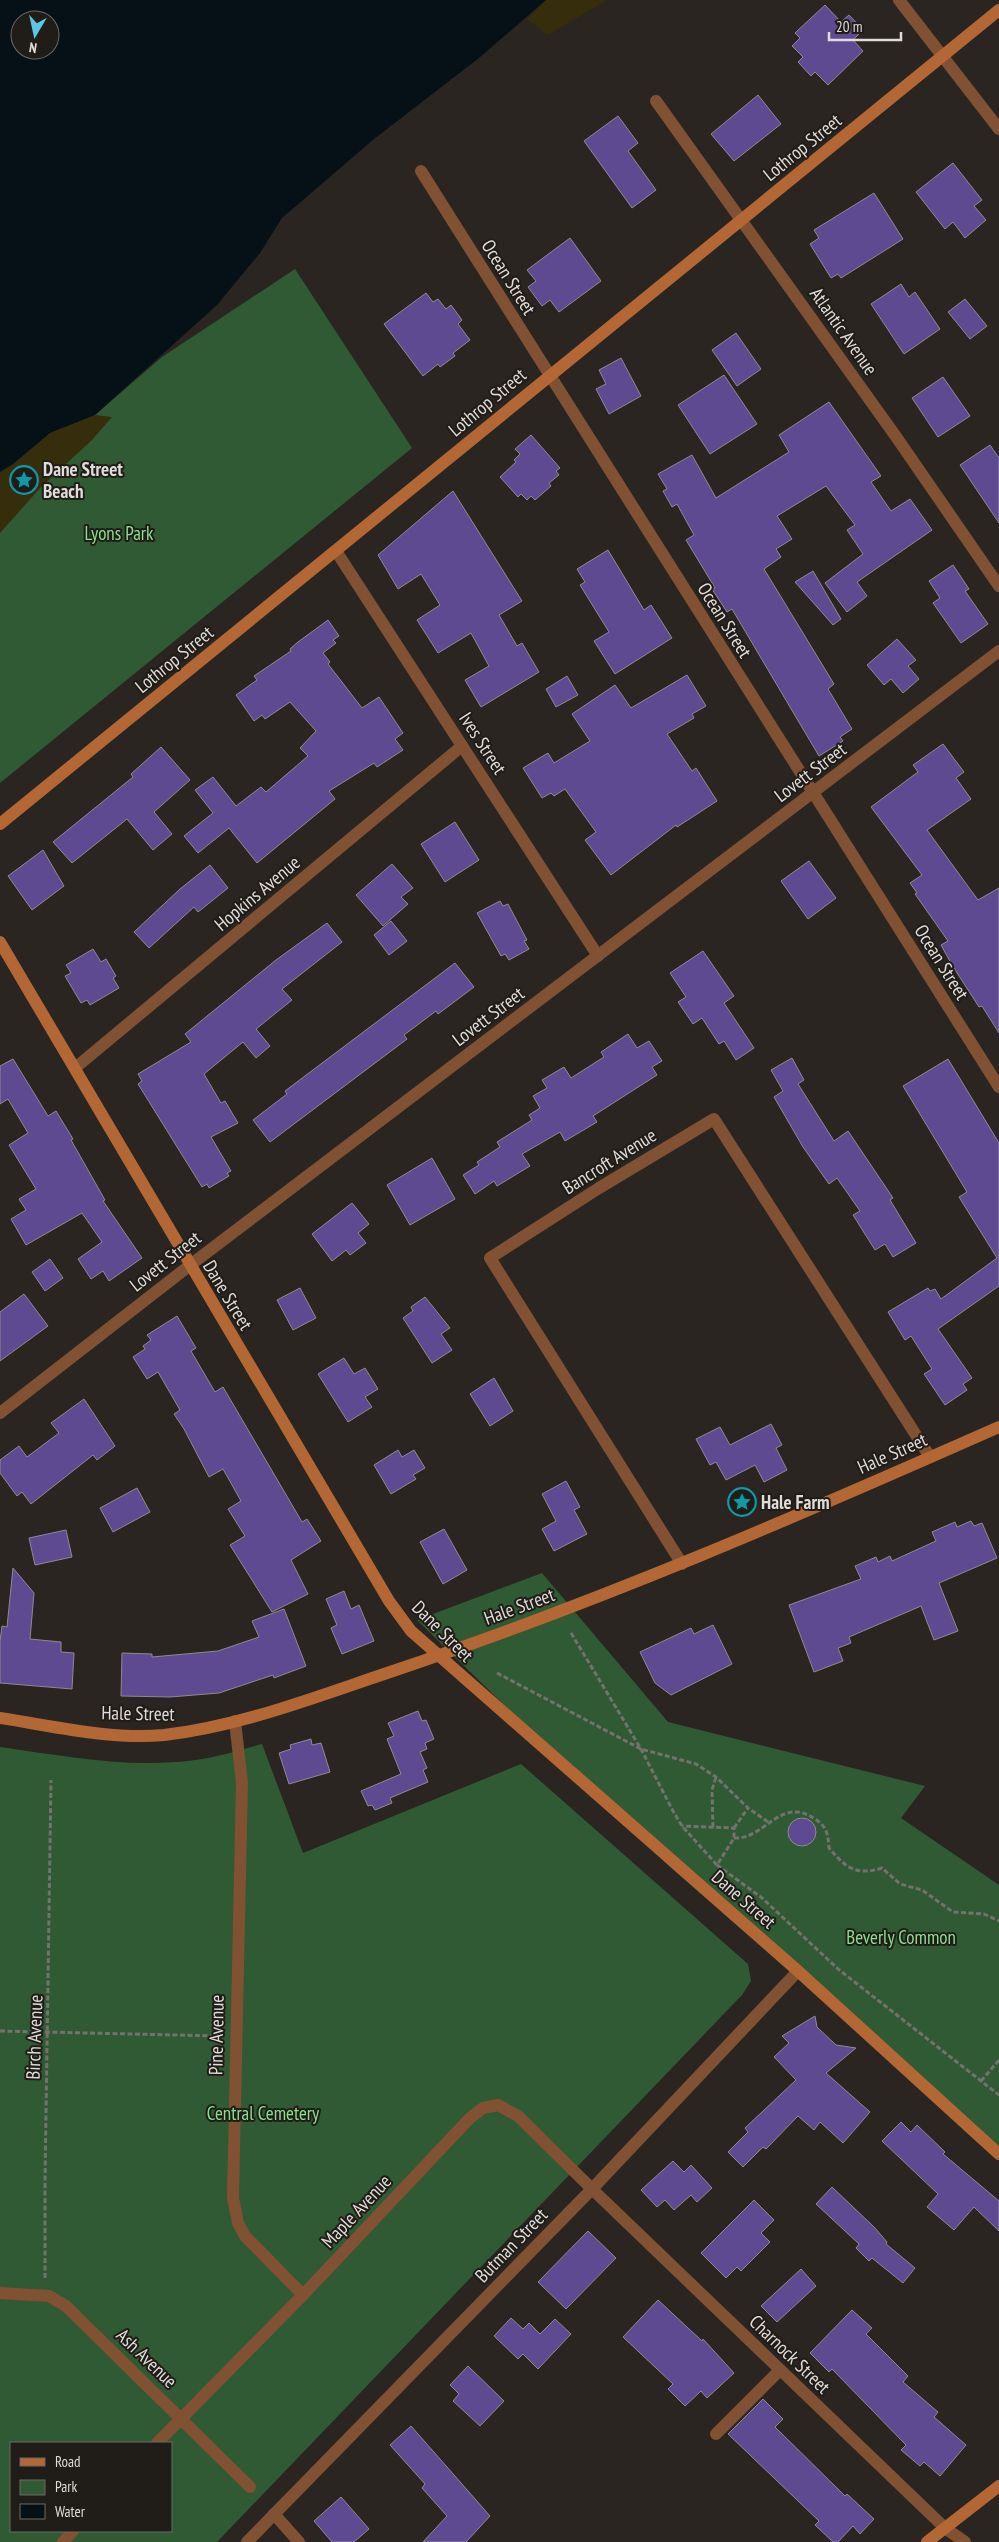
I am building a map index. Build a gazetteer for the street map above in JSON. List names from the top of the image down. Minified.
{"streets":{"main road":["Lothrop Street","Dane Street","Hale Street"],"street":["Ocean Street","Atlantic Avenue","Ives Street","Lovett Street","Hopkins Avenue","Bancroft Avenue","Pine Avenue","Maple Avenue","Butman Street","Charnock Street","Ash Avenue"],"path":["Birch Avenue"]},"crossings":[["Lothrop Street","Ocean Street"],["Lothrop Street","Atlantic Avenue"],["Lothrop Street","Ives Street"],["Ocean Street","Lovett Street"],["Ives Street","Lovett Street"],["Ives Street","Hopkins Avenue"],["Lovett Street","Dane Street"],["Hopkins Avenue","Dane Street"],["Bancroft Avenue","Hale Street"],["Dane Street","Hale Street"],["Dane Street","Butman Street"],["Hale Street","Pine Avenue"],["Pine Avenue","Maple Avenue"],["Birch Avenue","Ash Avenue"],["Maple Avenue","Butman Street"],["Maple Avenue","Charnock Street"],["Maple Avenue","Ash Avenue"],["Butman Street","Charnock Street"]],"parks":["Lyons Park","Beverly Common","Central Cemetery"],"places":{"place":["Dane Street Beach","Hale Farm"]},"legend":["Road","Park","Water"],"scale_bar":"20 m","north":"bottom"}
